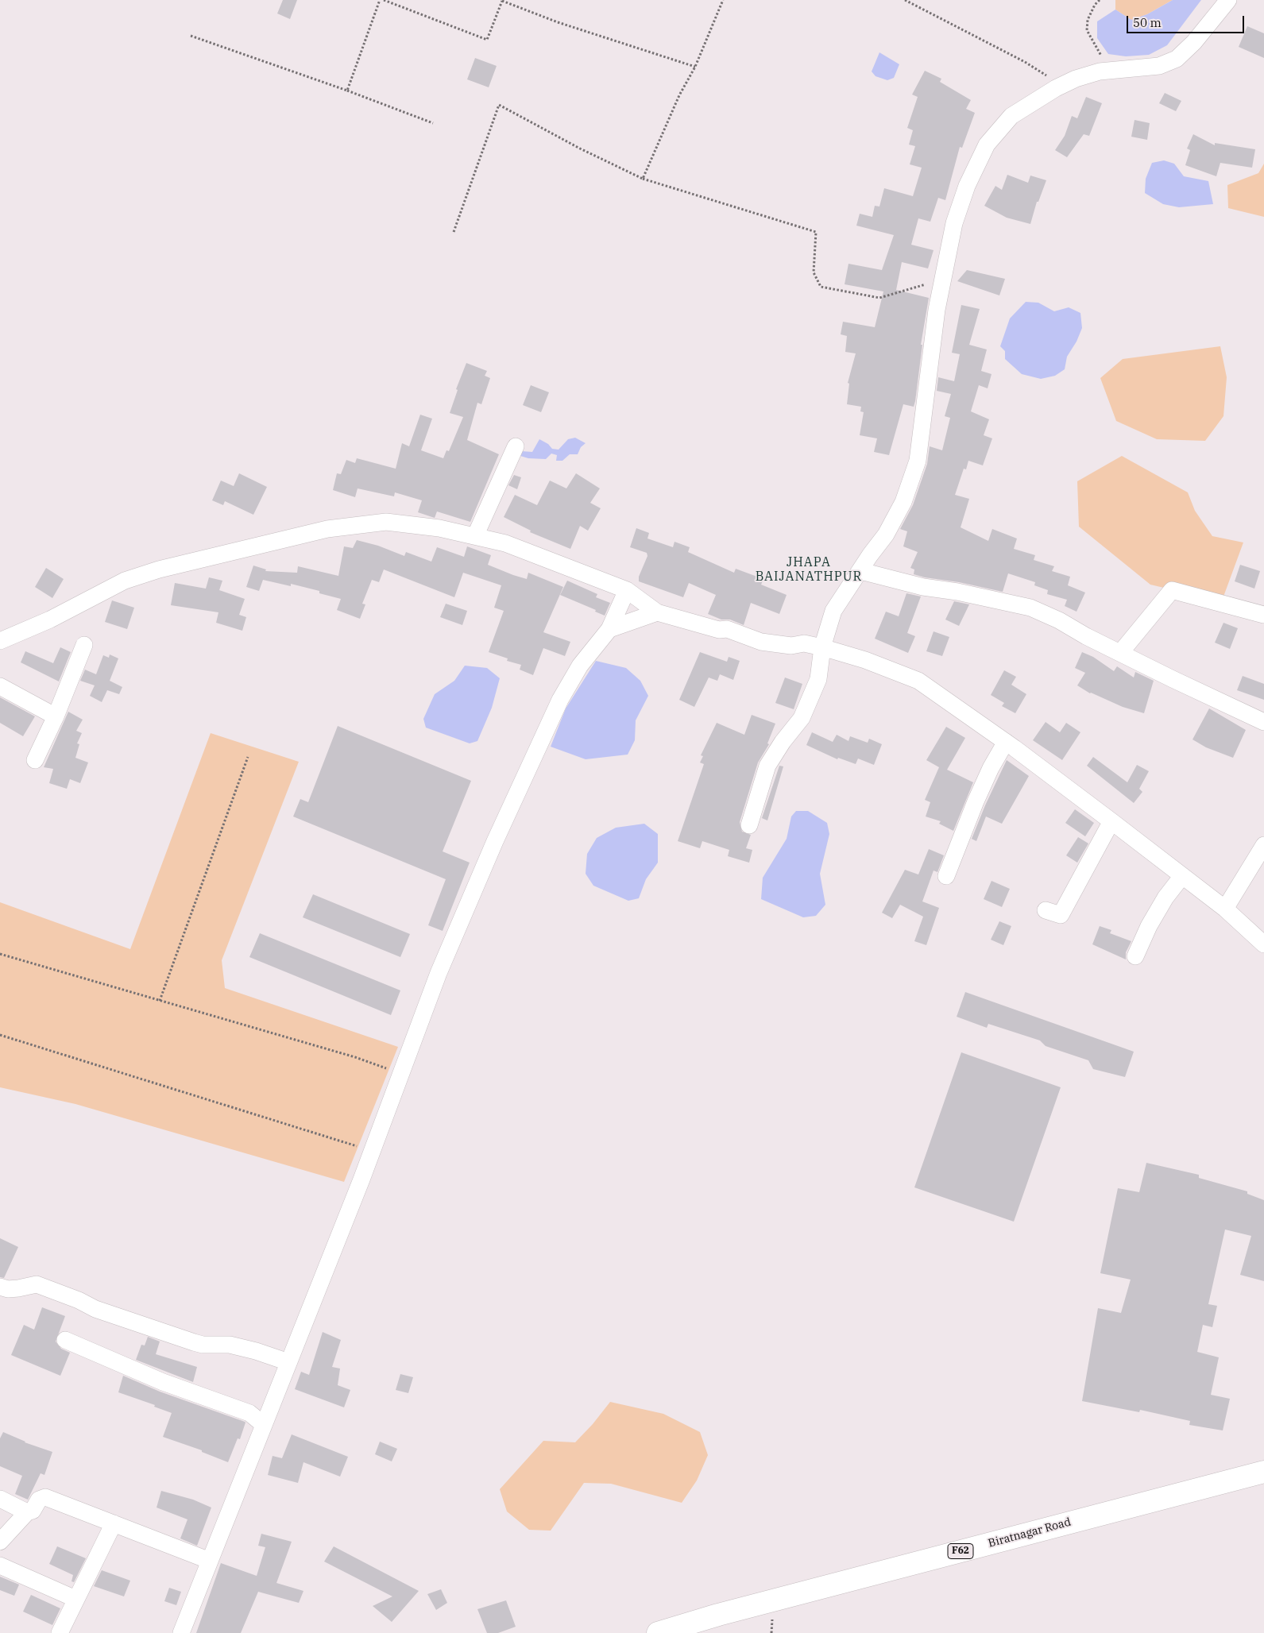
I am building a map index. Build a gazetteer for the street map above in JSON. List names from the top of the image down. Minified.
{"streets":{"main road":["Biratnagar Road","F62"]},"districts":["JHAPA BAIJANATHPUR"],"scale_bar":"50 m"}
